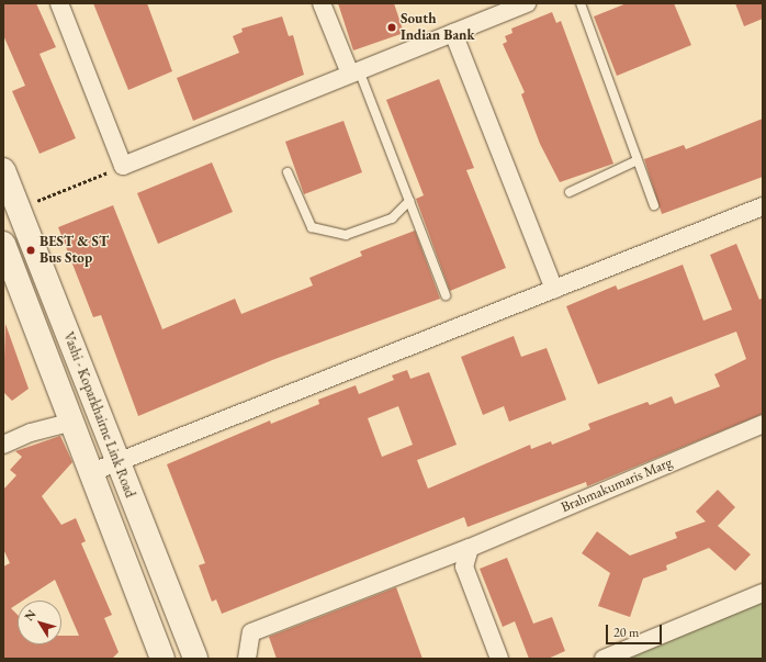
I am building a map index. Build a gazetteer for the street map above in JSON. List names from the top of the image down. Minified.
{"streets":{"main road":["Vashi - Koparkhairne Link Road"],"street":["Brahmakumaris Marg"]},"places":["South Indian Bank","BEST & ST Bus Stop"],"scale_bar":"20 m","north":"top left"}
